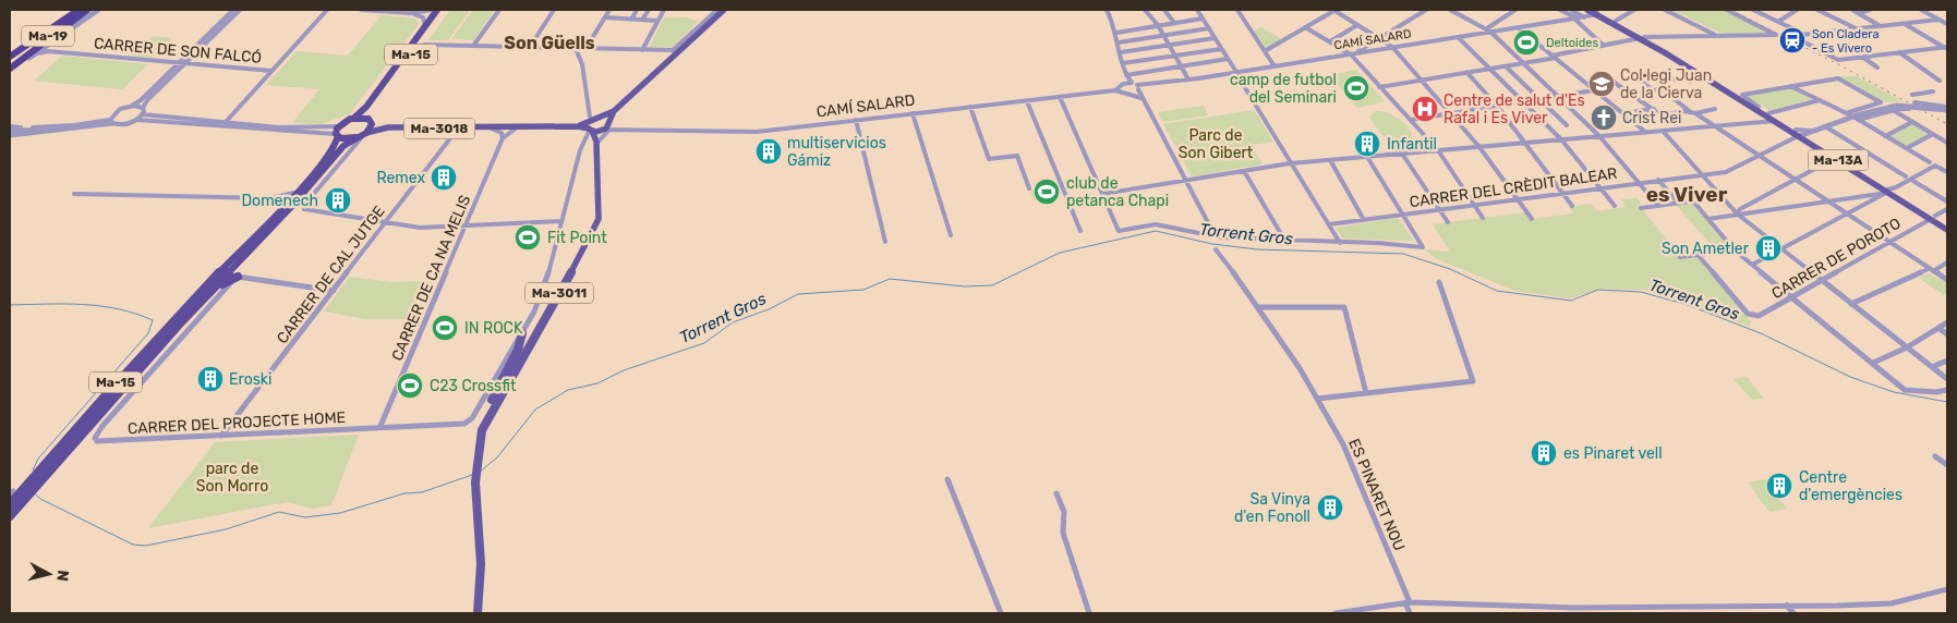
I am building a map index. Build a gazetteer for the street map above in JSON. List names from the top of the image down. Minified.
{"streets":{"highway":["Ma-19","Ma-15"],"main road":["Ma-3018","Ma-13A","Ma-3011"],"street":["CAMÍ SALARD","CARRER DE SON FALCÓ","CARRER DEL CRÈDIT BALEAR","CARRER DE POROTO","CARRER DE CAL JUTGE","CARRER DE CA NA MELIS","CARRER DEL PROJECTE HOME","ES PINARET NOU"]},"crossings":[["CAMÍ SALARD","Ma-3018"],["CAMÍ SALARD","Ma-13A"],["Ma-15","Ma-3018"],["Ma-3018","CARRER DE CAL JUTGE"],["Ma-3018","CARRER DE CA NA MELIS"],["Ma-3018","Ma-3011"],["Ma-13A","CARRER DEL CRÈDIT BALEAR"],["Ma-13A","CARRER DE POROTO"],["CARRER DE CAL JUTGE","CARRER DEL PROJECTE HOME"],["CARRER DE CA NA MELIS","CARRER DEL PROJECTE HOME"]],"districts":["Son Güells","es Viver"],"water":["Torrent Gros"],"parks":["Parc de Son Gibert","parc de Son Morro"],"places":{"station":["Son Cladera - Es Vivero"],"sports":["Deltoides","camp de futbol del Seminari","club de petanca Chapi","Fit Point","IN ROCK","C23 Crossfit"],"school or university":["Col·legi Juan de la Cierva"],"hospital":["Centre de salut d'Es Rafal i Es Viver"],"church":["Crist Rei"],"building":["Infantil","multiservicios Gámiz","Remex","Domenech","Son Ametler","Eroski","es Pinaret vell","Centre d'emergències","Sa Vinya d'en Fonoll"]},"north":"right"}
